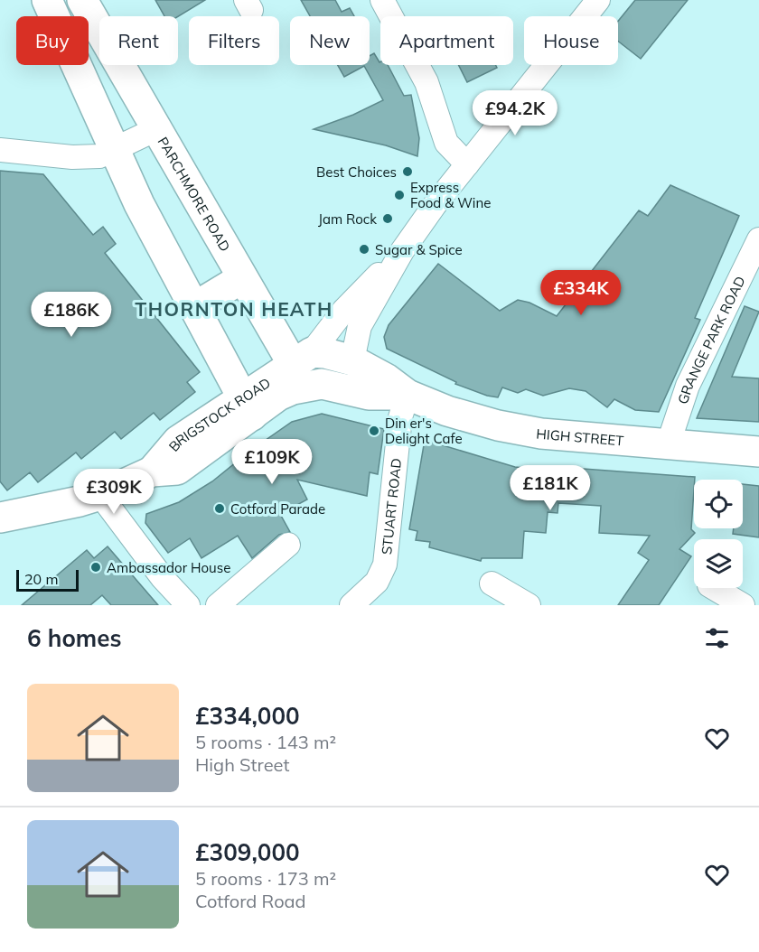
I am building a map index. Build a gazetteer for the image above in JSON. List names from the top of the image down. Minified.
{"streets":{"main road":["PARCHMORE ROAD","BRIGSTOCK ROAD","HIGH STREET"],"street":["GRANGE PARK ROAD","STUART ROAD"]},"crossings":[["PARCHMORE ROAD","BRIGSTOCK ROAD"],["PARCHMORE ROAD","HIGH STREET"],["GRANGE PARK ROAD","HIGH STREET"],["BRIGSTOCK ROAD","HIGH STREET"],["HIGH STREET","STUART ROAD"]],"districts":["THORNTON HEATH"],"places":["Best Choices","Express Food & Wine","Jam Rock","Sugar & Spice","Din er's Delight Cafe","Cotford Parade","Ambassador House"],"scale_bar":"20 m","page":{"chip":["Buy","Rent","Filters","New","Apartment","House"],"price":["£94.2K","£334K","£186K","£109K","£181K","£309K"],"scale":"20 m","heading":"6 homes","list":[{"name":"£334,000","note":"5 rooms · 143 m² · High Street"},{"name":"£309,000","note":"5 rooms · 173 m² · Cotford Road"}]}}
